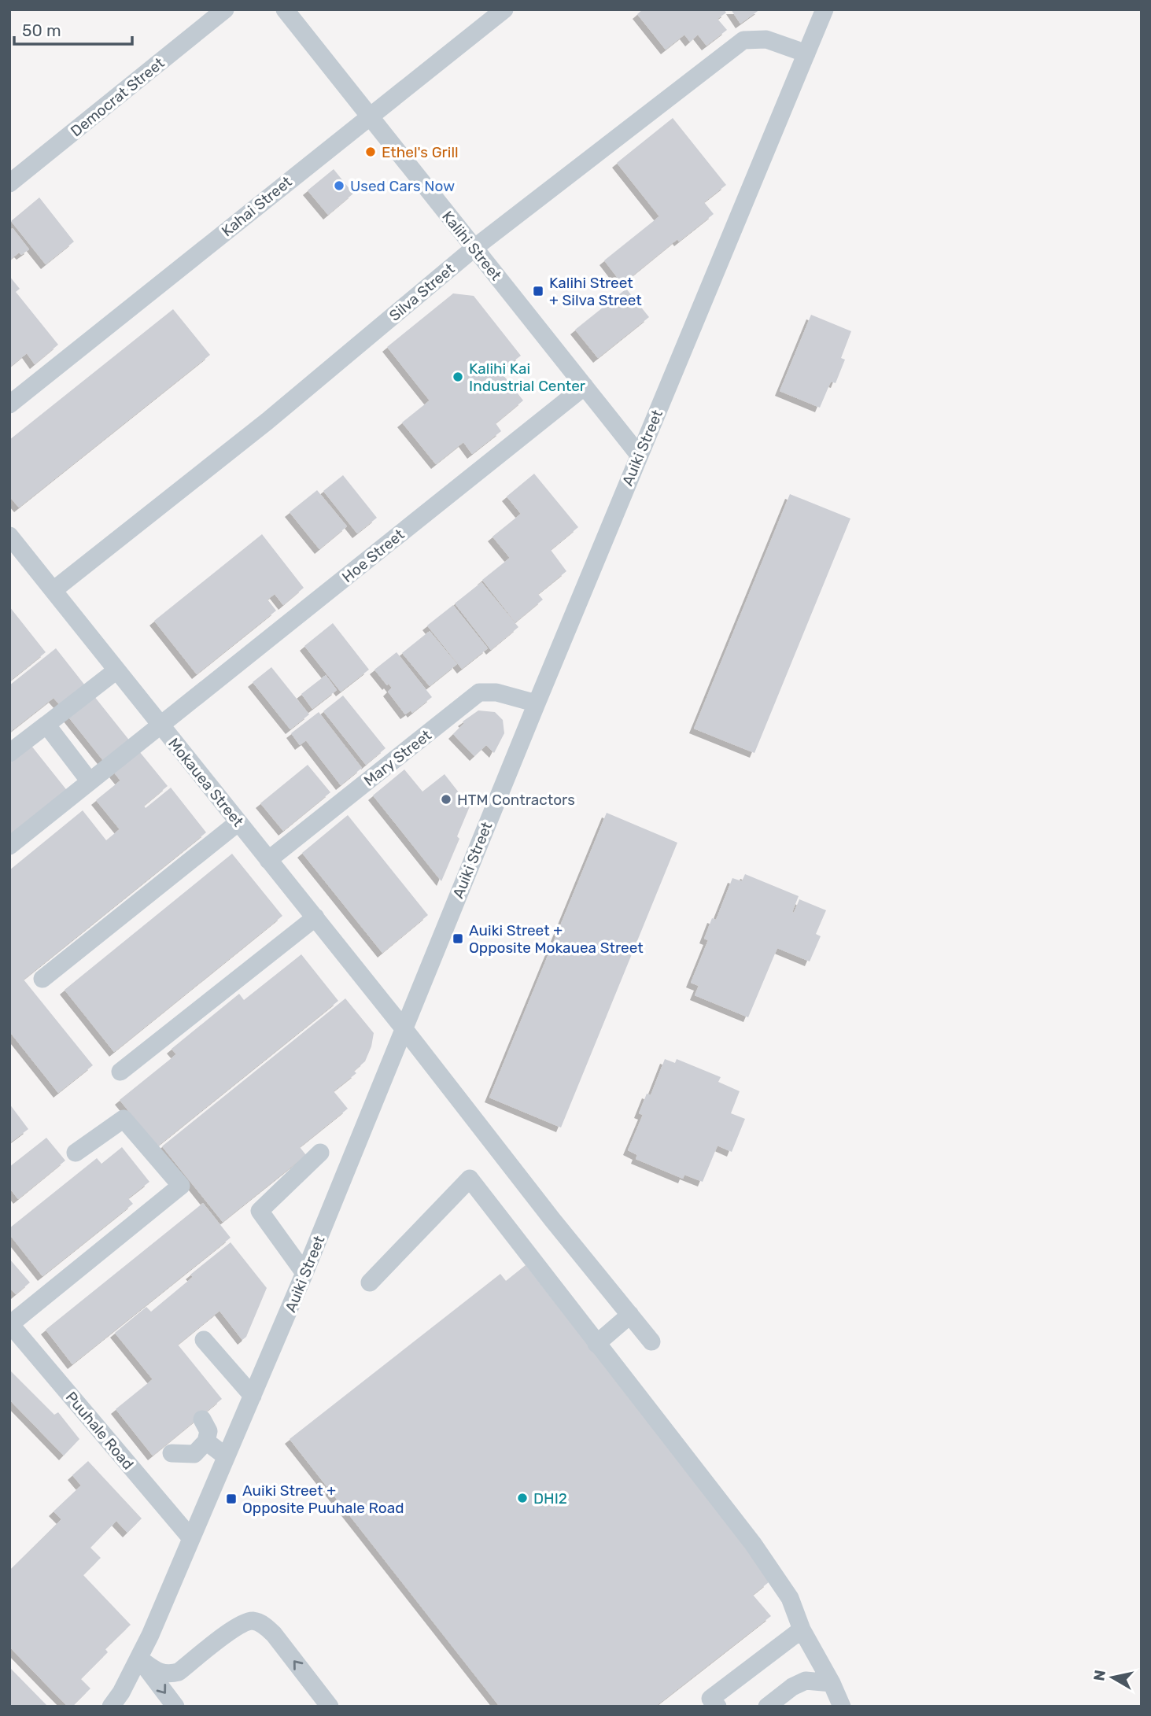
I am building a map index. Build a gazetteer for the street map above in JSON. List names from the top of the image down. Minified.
{"streets":{"street":["Democrat Street","Kahai Street","Kalihi Street","Silva Street","Auiki Street","Hoe Street","Mary Street","Mokauea Street","Puuhale Road"]},"crossings":[["Kahai Street","Kalihi Street"],["Kalihi Street","Silva Street"],["Kalihi Street","Auiki Street"],["Kalihi Street","Hoe Street"],["Silva Street","Auiki Street"],["Silva Street","Mokauea Street"],["Auiki Street","Mary Street"],["Auiki Street","Mokauea Street"],["Auiki Street","Puuhale Road"],["Hoe Street","Mokauea Street"],["Mary Street","Mokauea Street"]],"places":{"other":["Ethel's Grill","Used Cars Now","Kalihi Kai Industrial Center","HTM Contractors","DHI2"],"transit":["Kalihi Street + Silva Street","Auiki Street + Opposite Mokauea Street","Auiki Street + Opposite Puuhale Road"]},"scale_bar":"50 m","north":"left"}
